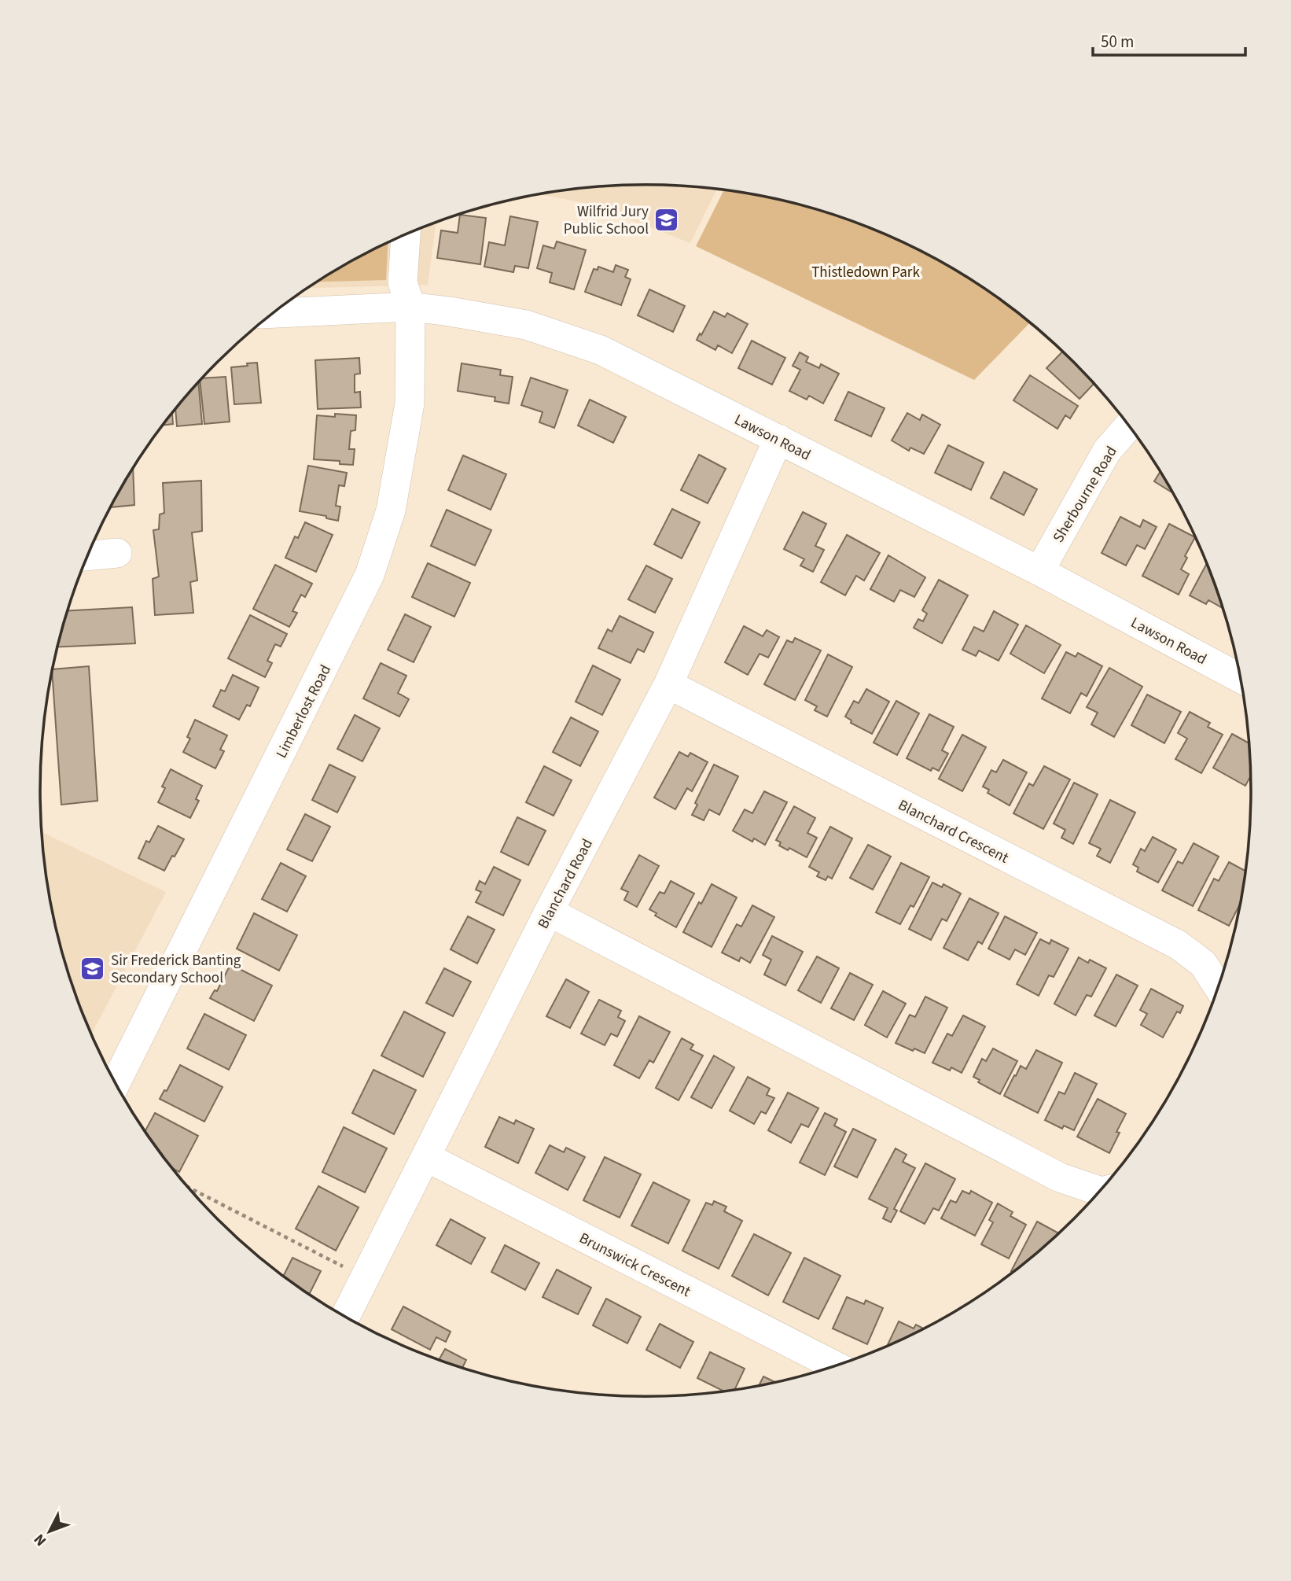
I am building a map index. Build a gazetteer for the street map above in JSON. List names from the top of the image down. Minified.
{"streets":{"street":["Lawson Road","Sherbourne Road","Limberlost Road","Blanchard Crescent","Blanchard Road","Brunswick Crescent"]},"crossings":[["Lawson Road","Sherbourne Road"],["Lawson Road","Limberlost Road"],["Lawson Road","Blanchard Road"],["Blanchard Crescent","Blanchard Road"],["Blanchard Road","Brunswick Crescent"]],"parks":["Thistledown Park"],"places":{"school or university":["Wilfrid Jury Public School","Sir Frederick Banting Secondary School"]},"scale_bar":"50 m","north":"bottom left"}
